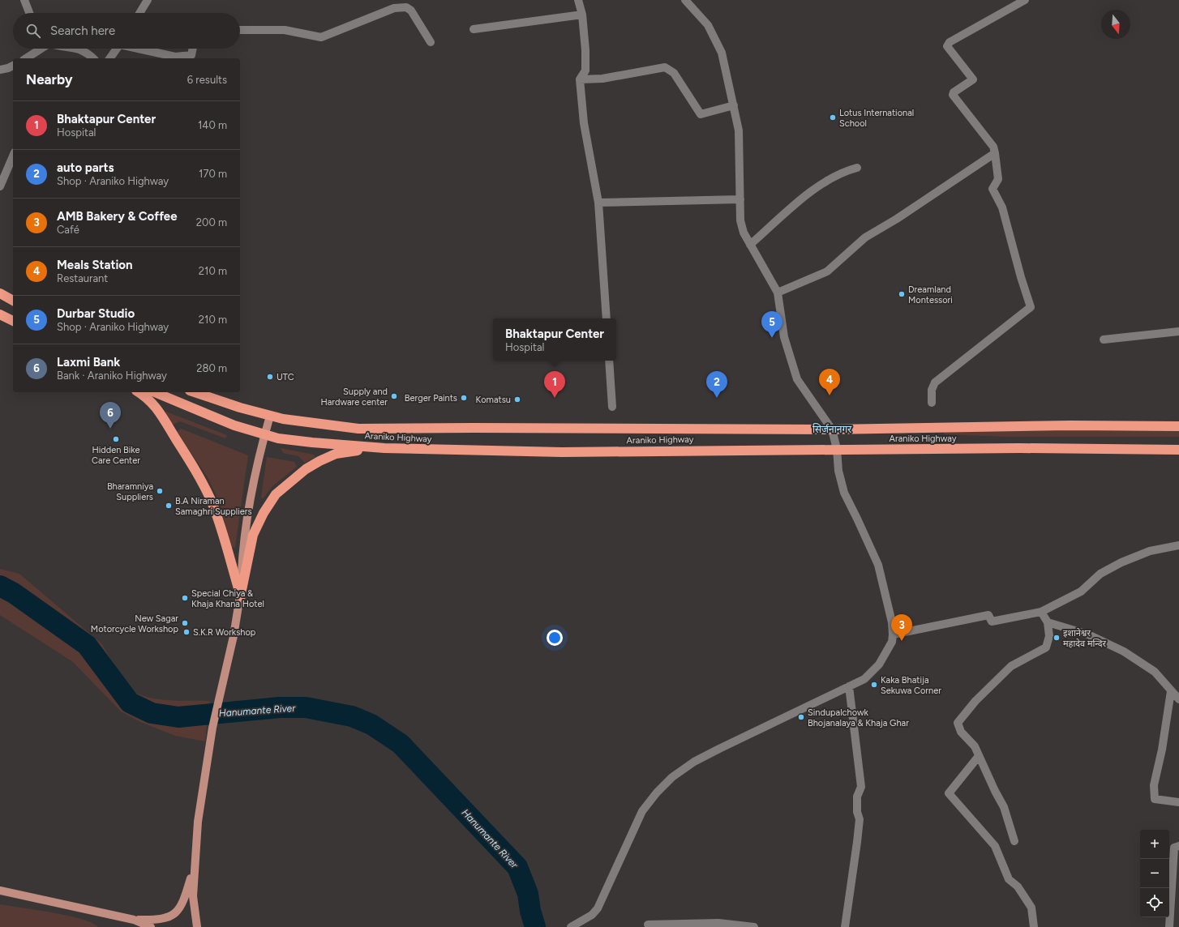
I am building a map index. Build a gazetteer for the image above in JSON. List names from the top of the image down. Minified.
{"streets":{"highway":["Araniko Highway"]},"districts":["सिर्जनानगर"],"water":["Hanumante River"],"places":["Lotus International School","Dreamland Montessori","UTC","Supply and Hardware center","Berger Paints","Komatsu","Hidden Bike Care Center","Bharamniya Suppliers","B.A Niraman Samaghri Suppliers","Special Chiya & Khaja Khana Hotel","New Sagar Motorcycle Workshop","S.K.R Workshop","इशानेश्वर महादेव मन्दिर","Kaka Bhatija Sekuwa Corner","Sindupalchowk Bhojanalaya & Khaja Ghar"],"north":"bottom","page":{"search":"Search here","heading":["Nearby","6 results"],"list":[{"mark":"1","name":"Bhaktapur Center","note":"Hospital","value":"140 m"},{"mark":"2","name":"auto parts","note":"Shop · Araniko Highway","value":"170 m"},{"mark":"3","name":"AMB Bakery & Coffee","note":"Café","value":"200 m"},{"mark":"4","name":"Meals Station","note":"Restaurant","value":"210 m"},{"mark":"5","name":"Durbar Studio","note":"Shop · Araniko Highway","value":"210 m"},{"mark":"6","name":"Laxmi Bank","note":"Bank · Araniko Highway","value":"280 m"}],"pins":["5","4","1","2","6","3"],"popup":["Bhaktapur Center","Hospital"],"map_buttons":["+","−"]}}
